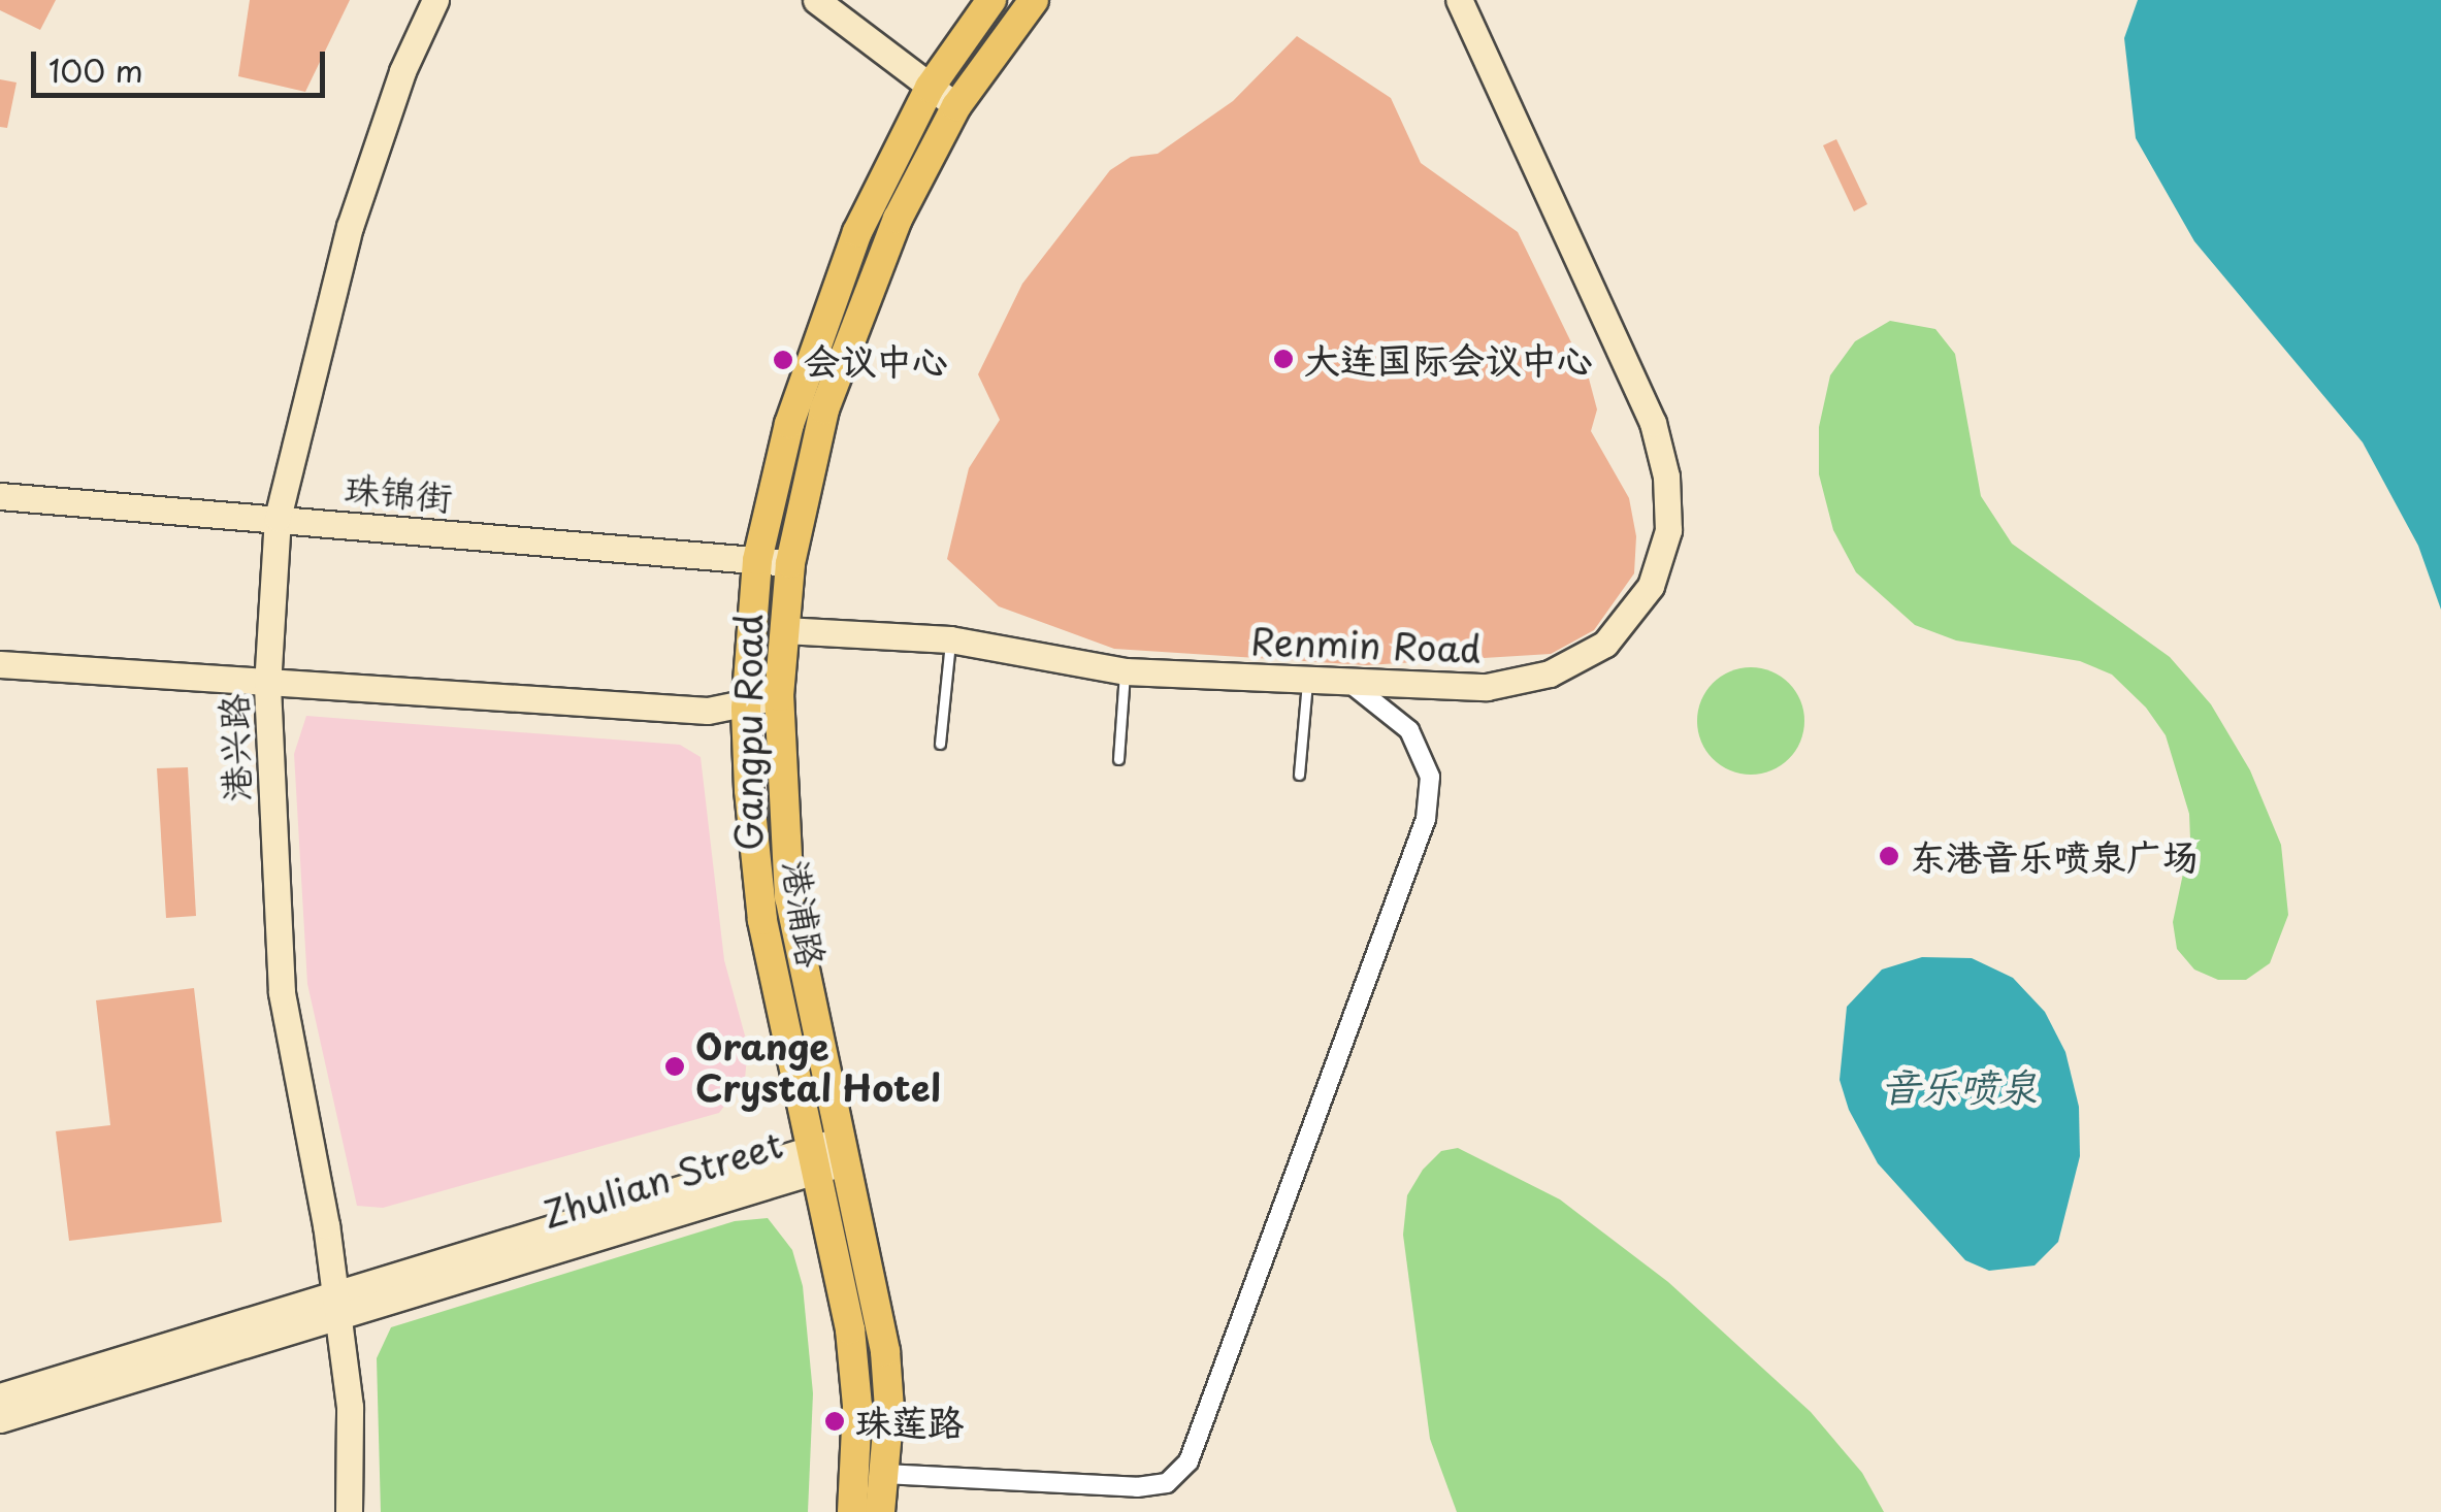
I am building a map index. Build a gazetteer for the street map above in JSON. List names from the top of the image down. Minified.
{"streets":{"main road":["珠锦街","Renmin Road","Gangpu Road","港兴路","港浦路","Zhulian Street"]},"crossings":[["珠锦街","Gangpu Road"],["珠锦街","港兴路"],["珠锦街","港浦路"],["Renmin Road","Gangpu Road"],["Gangpu Road","Zhulian Street"],["港兴路","Zhulian Street"],["港浦路","Zhulian Street"]],"water":["音乐喷泉"],"places":["大连国际会议中心","会议中心","东港音乐喷泉广场","Orange Crystal Hotel","珠莲路"],"scale_bar":"100 m"}
